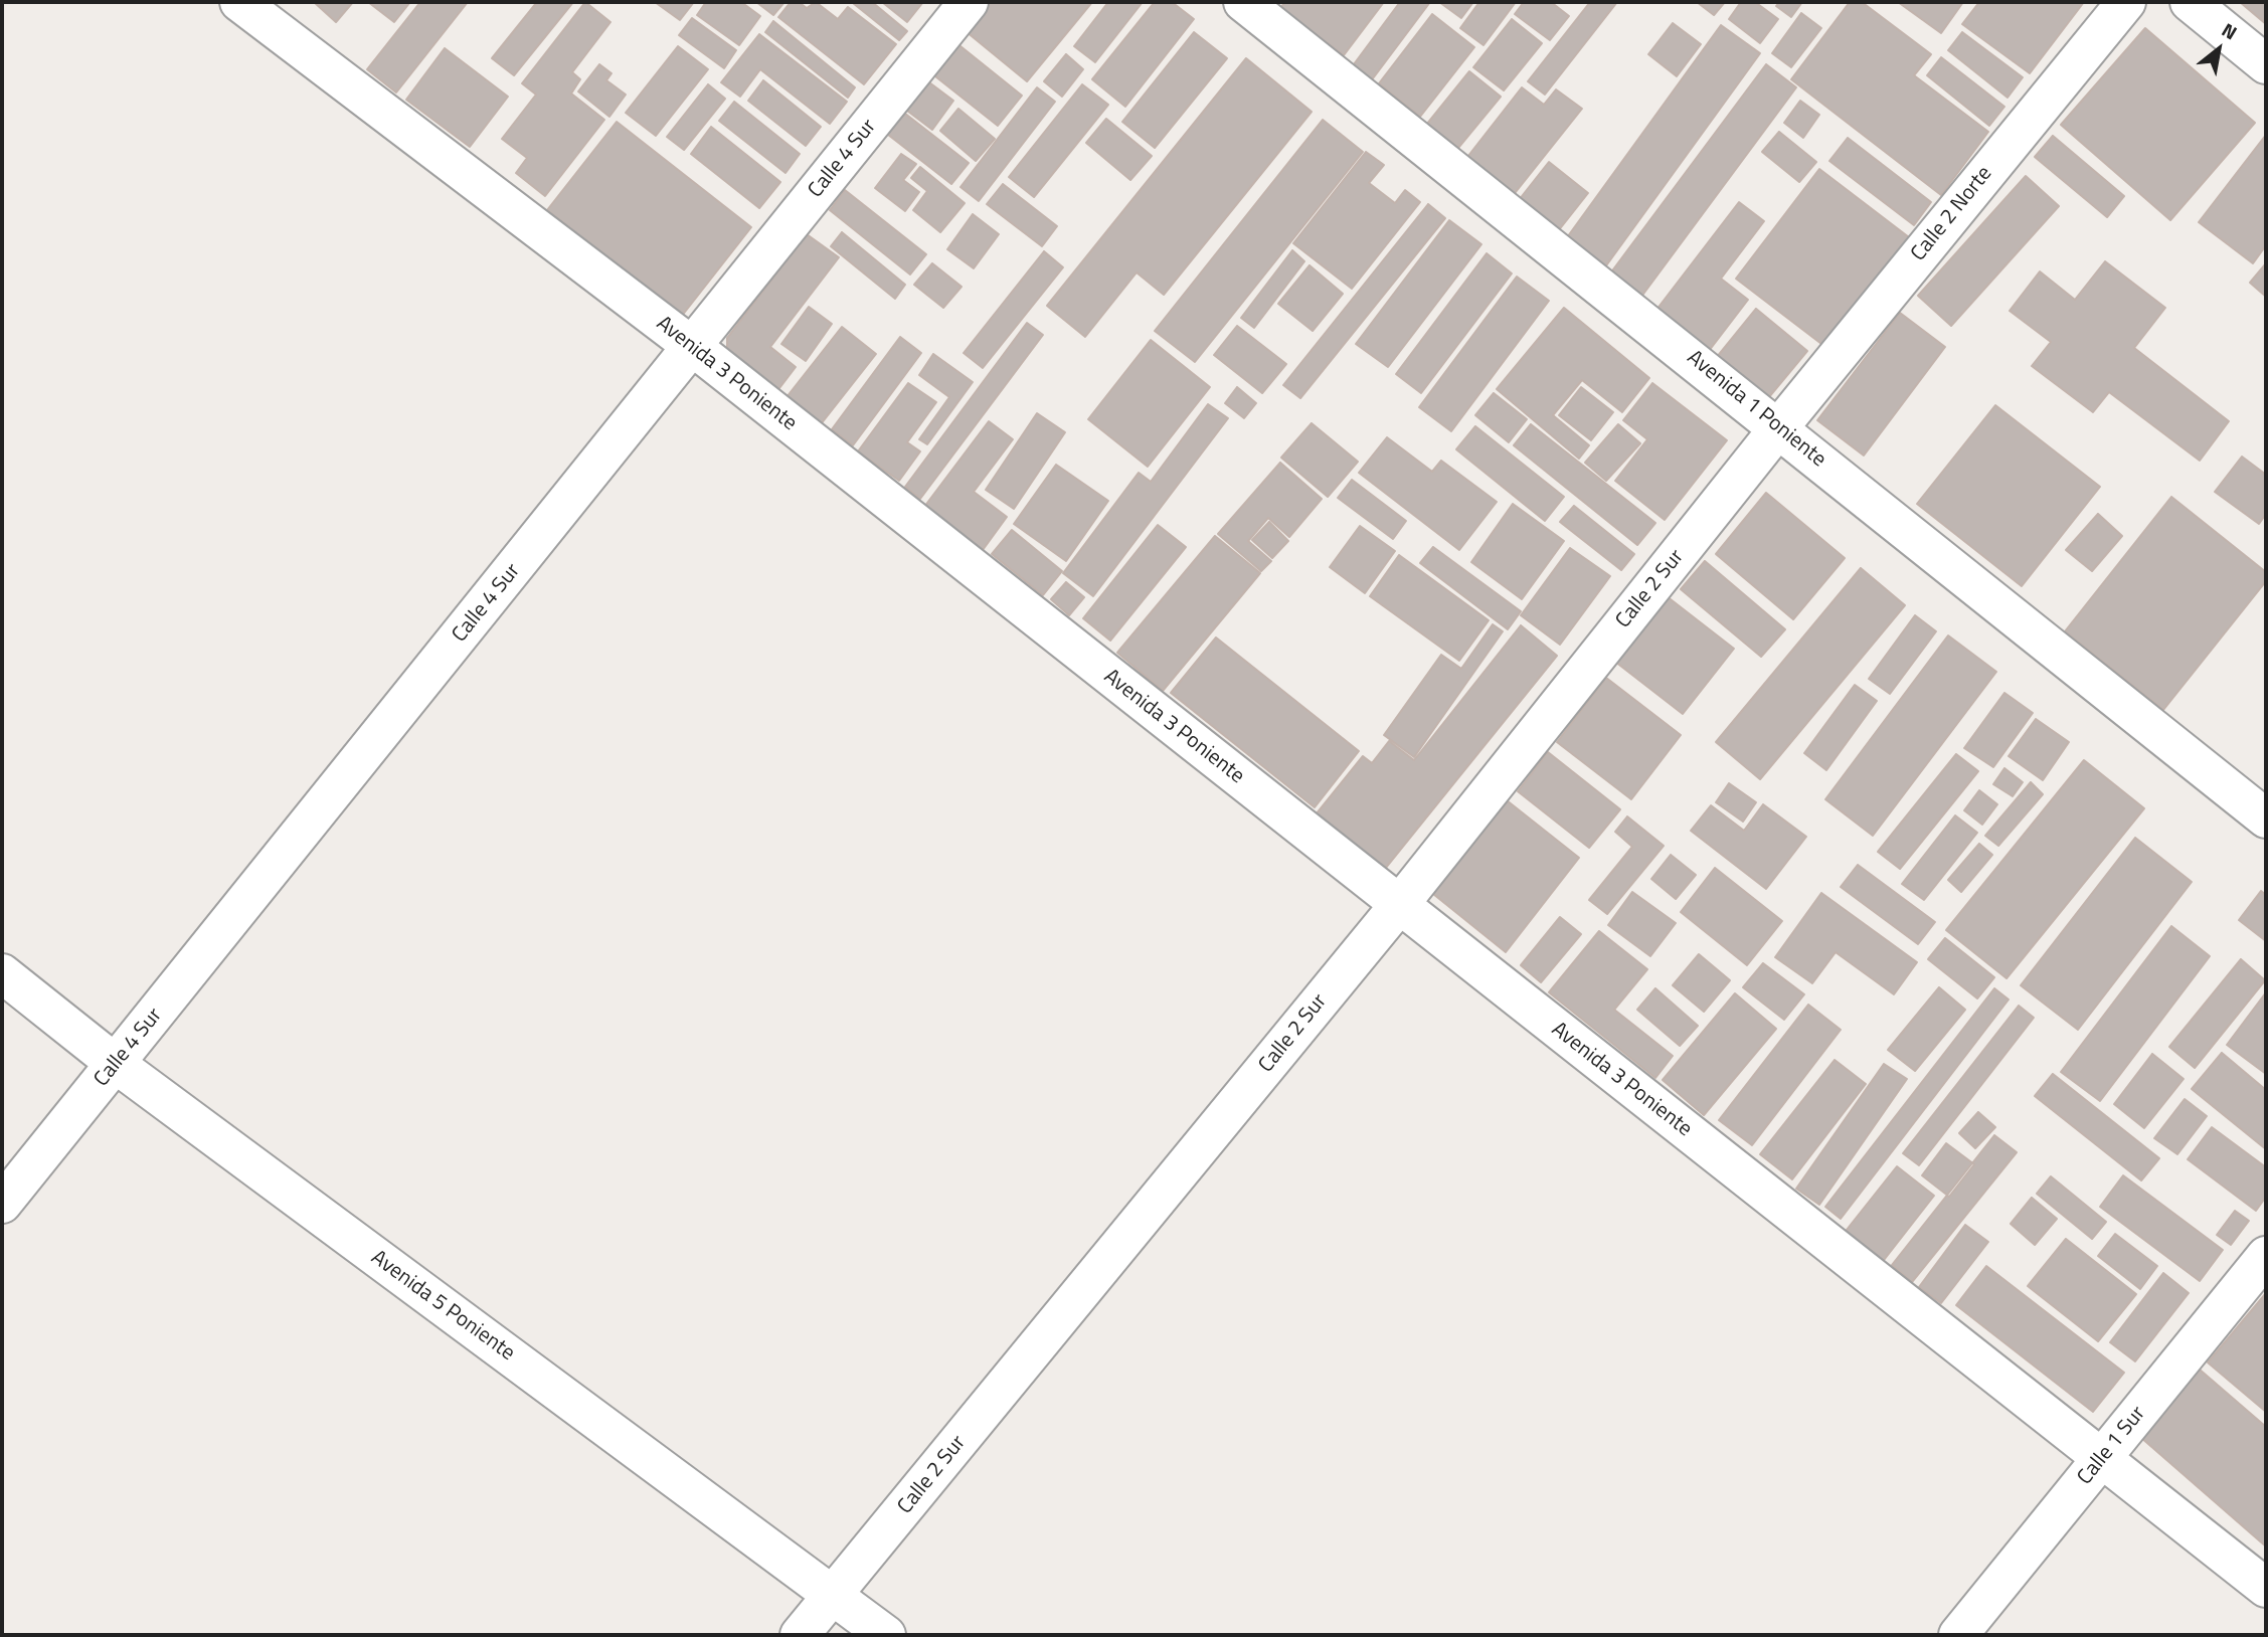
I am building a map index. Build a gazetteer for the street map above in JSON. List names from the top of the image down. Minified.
{"streets":{"street":["Calle 4 Sur","Calle 2 Norte","Avenida 3 Poniente","Avenida 1 Poniente","Calle 2 Sur","Avenida 5 Poniente","Calle 1 Sur"]},"crossings":[["Calle 4 Sur","Avenida 3 Poniente"],["Calle 4 Sur","Avenida 5 Poniente"],["Calle 2 Norte","Avenida 1 Poniente"],["Calle 2 Norte","Calle 2 Sur"],["Avenida 3 Poniente","Calle 2 Sur"],["Avenida 3 Poniente","Calle 1 Sur"],["Avenida 1 Poniente","Calle 2 Sur"],["Calle 2 Sur","Avenida 5 Poniente"]],"north":"top right"}
